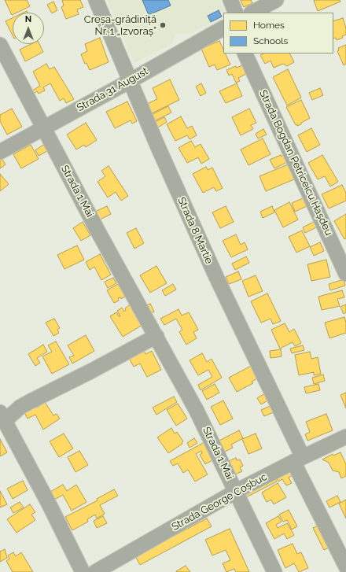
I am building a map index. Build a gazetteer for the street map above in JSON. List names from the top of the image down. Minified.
{"streets":{"street":["Strada 31 August","Strada Bogdan Petriceicu Hașdeu","Strada 1 Mai","Strada 8 Martie","Strada George Coșbuc"]},"crossings":[["Strada 31 August","Strada 1 Mai"],["Strada 31 August","Strada 8 Martie"],["Strada 1 Mai","Strada George Coșbuc"],["Strada 8 Martie","Strada George Coșbuc"]],"places":["Creșa-grădiniță Nr. 1 „Izvoraș”"],"legend":["Homes","Schools"],"north":"top"}
